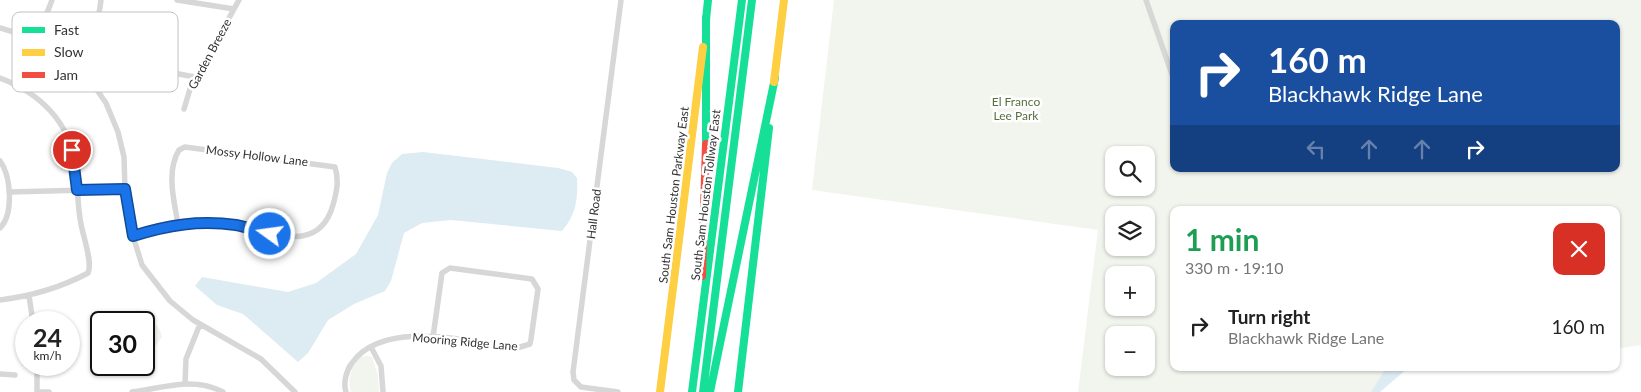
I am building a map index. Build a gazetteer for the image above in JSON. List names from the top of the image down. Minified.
{"streets":{"main road":["South Sam Houston Parkway East","South Sam Houston Tollway East"],"street":["Garden Breeze","Mossy Hollow Lane","Hall Road","Mooring Ridge Lane"]},"parks":["El Franco Lee Park"],"legend":["Fast","Slow","Jam"],"page":{"turn":["160 m","Blackhawk Ridge Lane"],"map_buttons":["+","−"],"heading":["1 min","330 m · 19:10"],"list":[{"name":"Turn right","note":"Blackhawk Ridge Lane","value":"160 m"}],"speed":"24 km/h","limit":"30"}}
